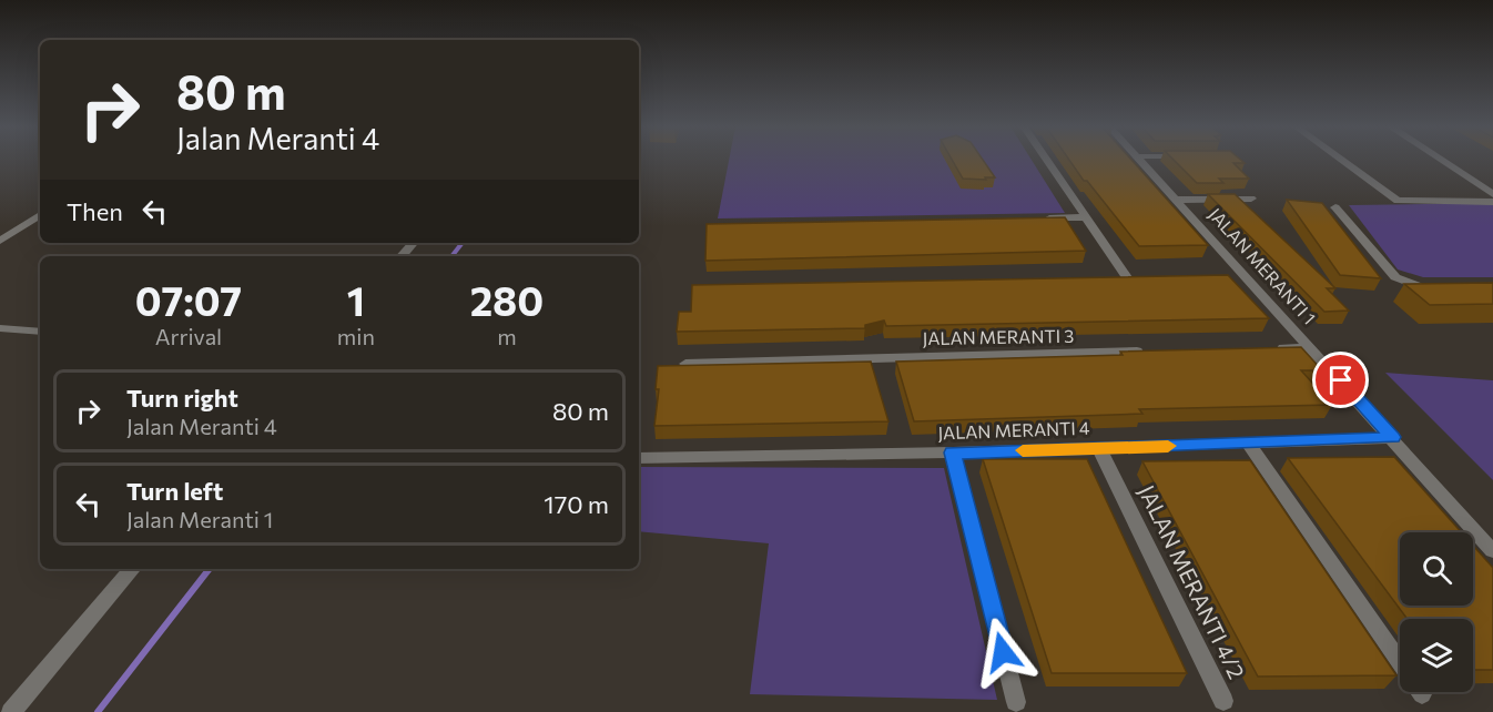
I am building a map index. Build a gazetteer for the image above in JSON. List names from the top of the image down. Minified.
{"streets":{"street":["JALAN MERANTI 1","JALAN MERANTI 3","JALAN MERANTI 4","JALAN MERANTI 4/2"]},"crossings":[["JALAN MERANTI 1","JALAN MERANTI 4"],["JALAN MERANTI 4","JALAN MERANTI 4/2"]],"page":{"turn":["80 m","Jalan Meranti 4"],"then":"Then","eta":["07:07","Arrival","1","min","280","m"],"list":[{"name":"Turn right","note":"Jalan Meranti 4","value":"80 m"},{"name":"Turn left","note":"Jalan Meranti 1","value":"170 m"}]}}
